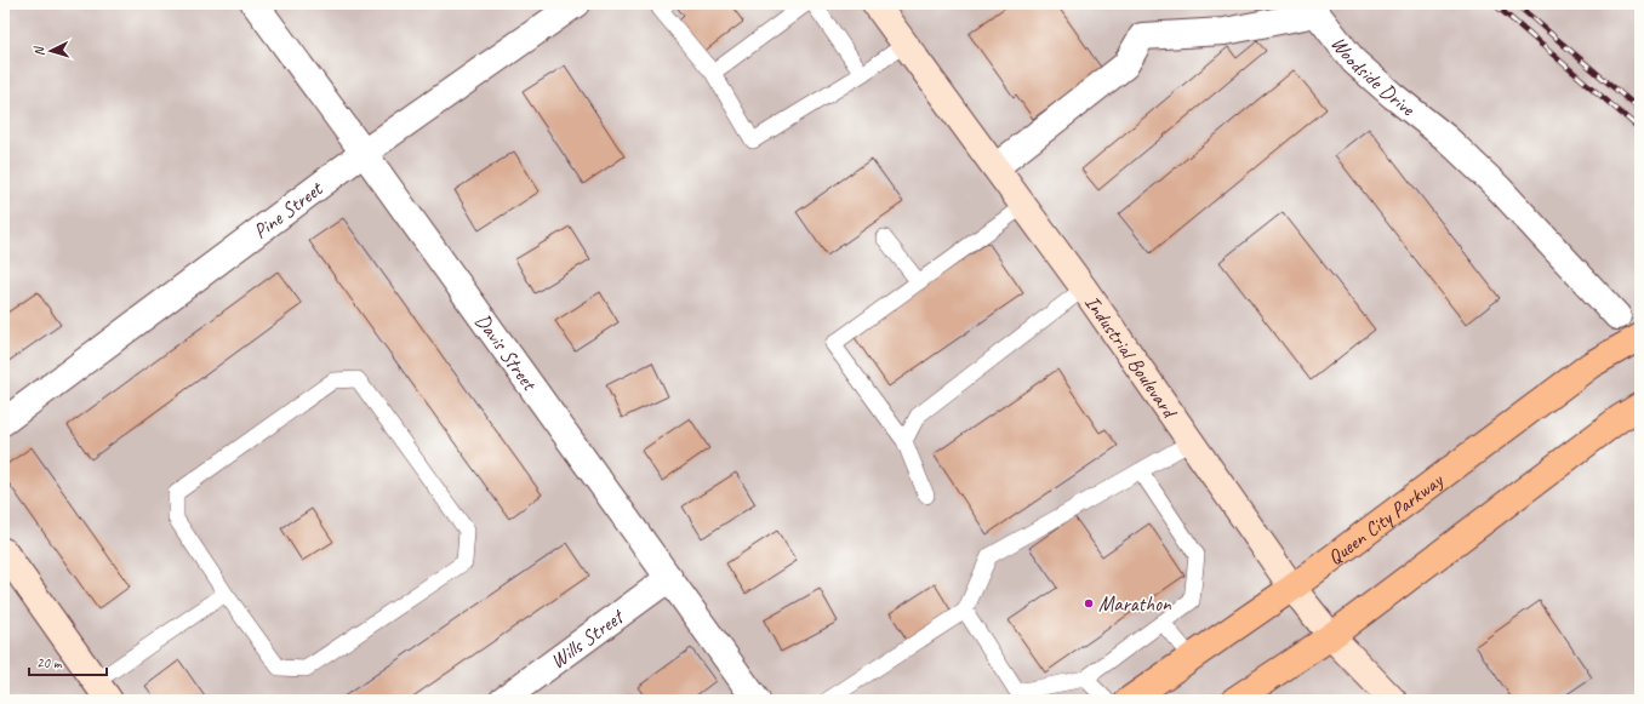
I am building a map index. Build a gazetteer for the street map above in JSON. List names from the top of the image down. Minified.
{"streets":{"main road":["Queen City Parkway"],"street":["Woodside Drive","Pine Street","Davis Street","Industrial Boulevard","Wills Street"]},"crossings":[["Woodside Drive","Industrial Boulevard"],["Pine Street","Davis Street"],["Davis Street","Wills Street"],["Industrial Boulevard","Queen City Parkway"]],"places":["Marathon"],"scale_bar":"20 m","north":"left"}
